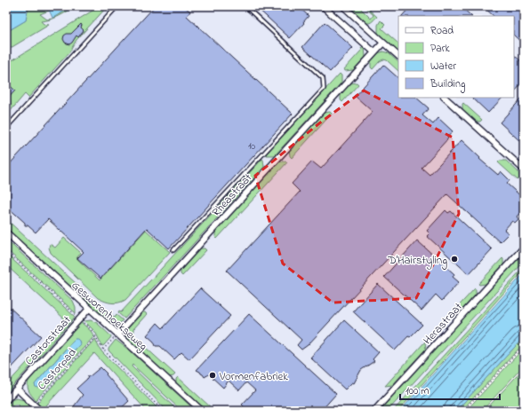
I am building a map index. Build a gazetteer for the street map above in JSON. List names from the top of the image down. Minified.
{"streets":{"street":["Rheastraat","Gesworenhoekseweg","Herastraat","Castorstraat"],"path":["Castorpad"]},"crossings":[["Rheastraat","Gesworenhoekseweg"],["Gesworenhoekseweg","Castorstraat"],["Gesworenhoekseweg","Castorpad"]],"places":["D'Hairstyling","Vormenfabriek"],"house_numbers":["10"],"legend":["Road","Park","Water","Building"],"scale_bar":"100 m"}
